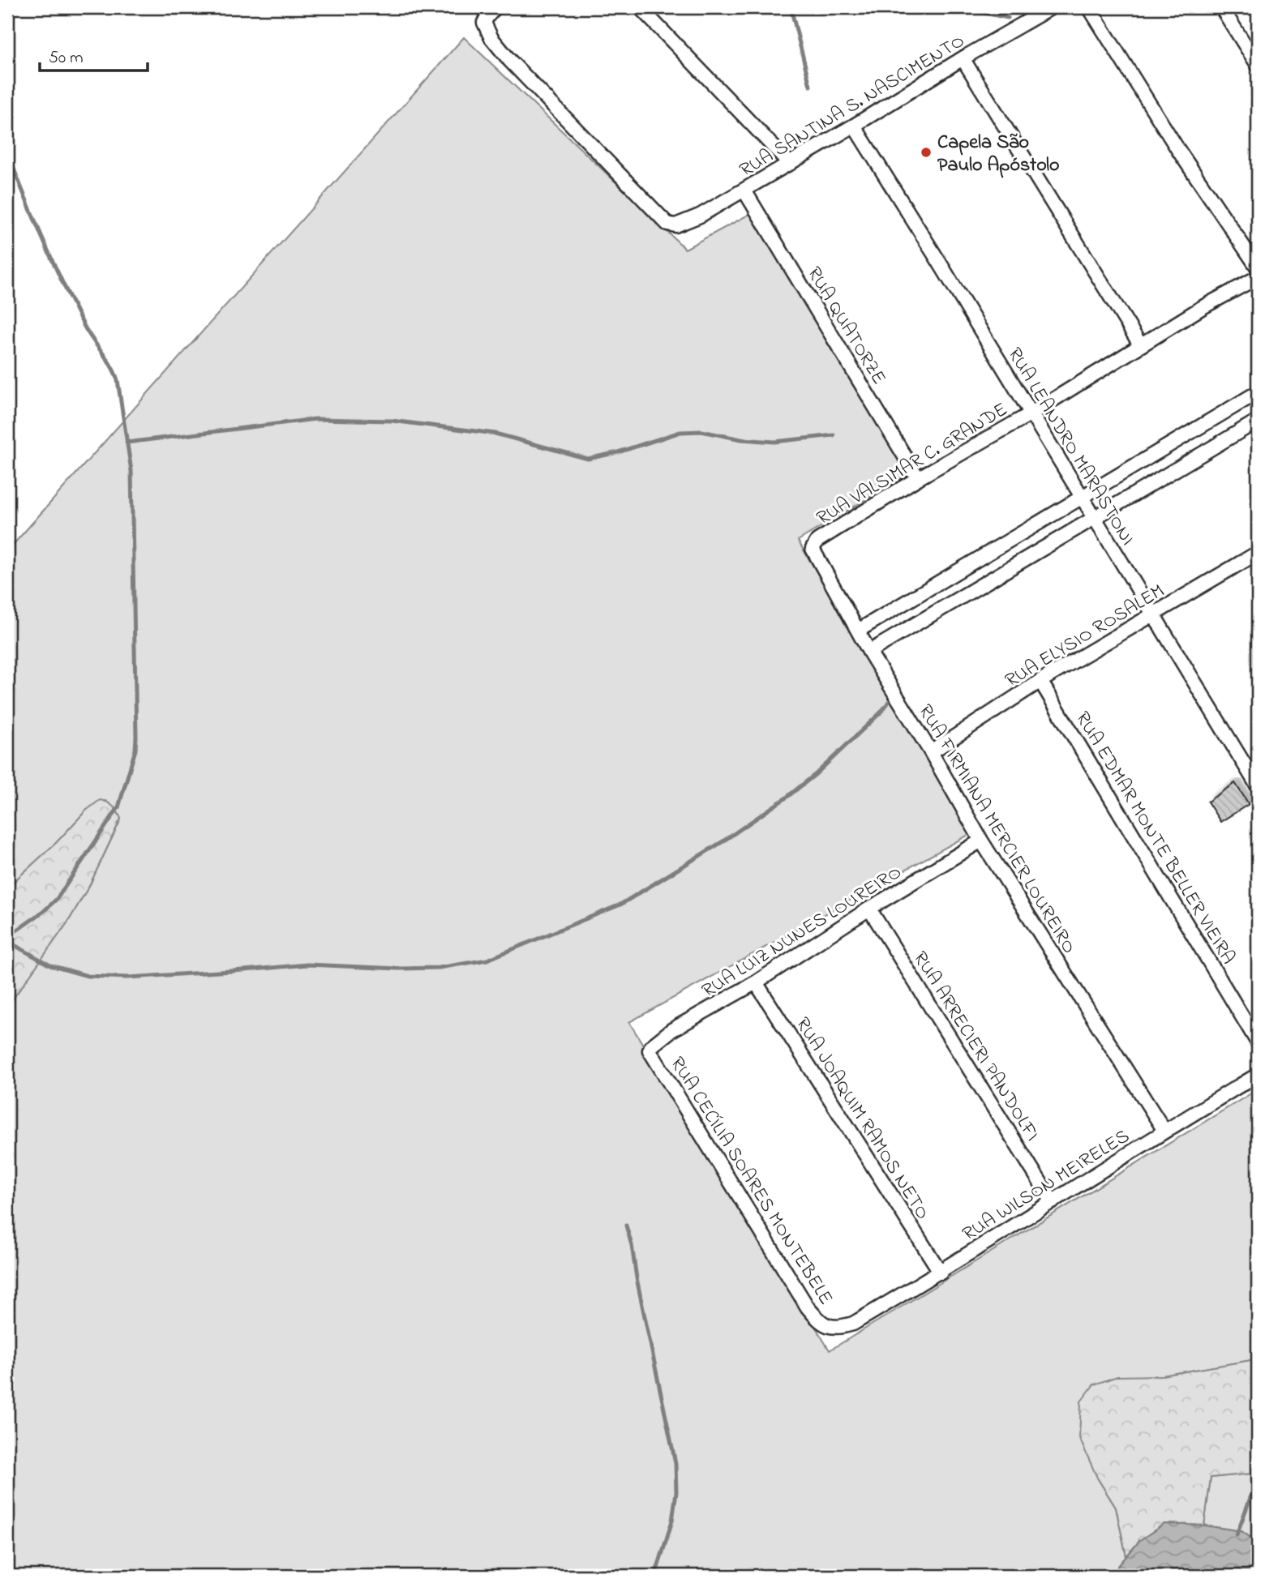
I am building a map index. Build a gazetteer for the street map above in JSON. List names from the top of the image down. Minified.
{"streets":{"street":["RUA SANTINA S. NASCIMENTO","RUA QUATORZE","RUA LEANDRO MARASTONI","RUA VALSIMAR C. GRANDE","RUA ELYSIO ROSALEM","RUA FIRMIANA MERCIER LOUREIRO","RUA EDMAR MONTE BELLER VIEIRA","RUA LUIZ NUNES LOUREIRO","RUA ARRECIERI PANDOLFI","RUA JOAQUIM RAMOS NETO","RUA CECÍLIA SOARES MONTEBELE","RUA WILSON MEIRELES"]},"crossings":[["RUA SANTINA S. NASCIMENTO","RUA QUATORZE"],["RUA SANTINA S. NASCIMENTO","RUA LEANDRO MARASTONI"],["RUA QUATORZE","RUA VALSIMAR C. GRANDE"],["RUA LEANDRO MARASTONI","RUA VALSIMAR C. GRANDE"],["RUA LEANDRO MARASTONI","RUA ELYSIO ROSALEM"],["RUA VALSIMAR C. GRANDE","RUA FIRMIANA MERCIER LOUREIRO"],["RUA ELYSIO ROSALEM","RUA FIRMIANA MERCIER LOUREIRO"],["RUA ELYSIO ROSALEM","RUA EDMAR MONTE BELLER VIEIRA"],["RUA FIRMIANA MERCIER LOUREIRO","RUA LUIZ NUNES LOUREIRO"],["RUA FIRMIANA MERCIER LOUREIRO","RUA WILSON MEIRELES"],["RUA LUIZ NUNES LOUREIRO","RUA ARRECIERI PANDOLFI"],["RUA LUIZ NUNES LOUREIRO","RUA JOAQUIM RAMOS NETO"],["RUA LUIZ NUNES LOUREIRO","RUA CECÍLIA SOARES MONTEBELE"],["RUA ARRECIERI PANDOLFI","RUA WILSON MEIRELES"],["RUA JOAQUIM RAMOS NETO","RUA WILSON MEIRELES"],["RUA CECÍLIA SOARES MONTEBELE","RUA WILSON MEIRELES"]],"places":["Capela São Paulo Apóstolo"],"scale_bar":"50 m"}
